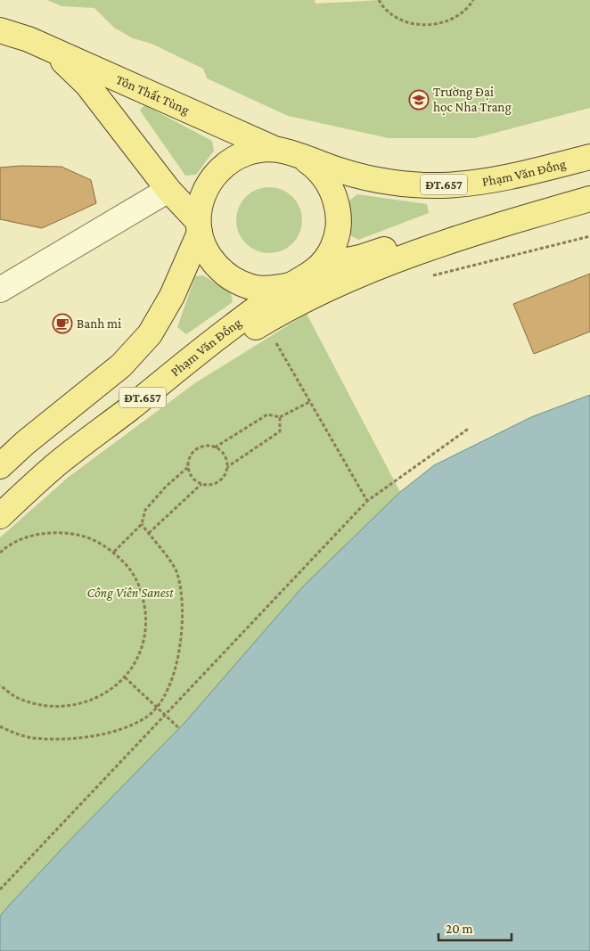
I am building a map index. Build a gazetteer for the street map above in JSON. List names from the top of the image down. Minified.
{"streets":{"main road":["Tôn Thất Tùng","Phạm Văn Đồng","ĐT.657"]},"crossings":[["Tôn Thất Tùng","Phạm Văn Đồng"]],"parks":["Công Viên Sanest"],"places":{"school or university":["Trường Đại học Nha Trang"],"cafe":["Banh mi"]},"scale_bar":"20 m"}
